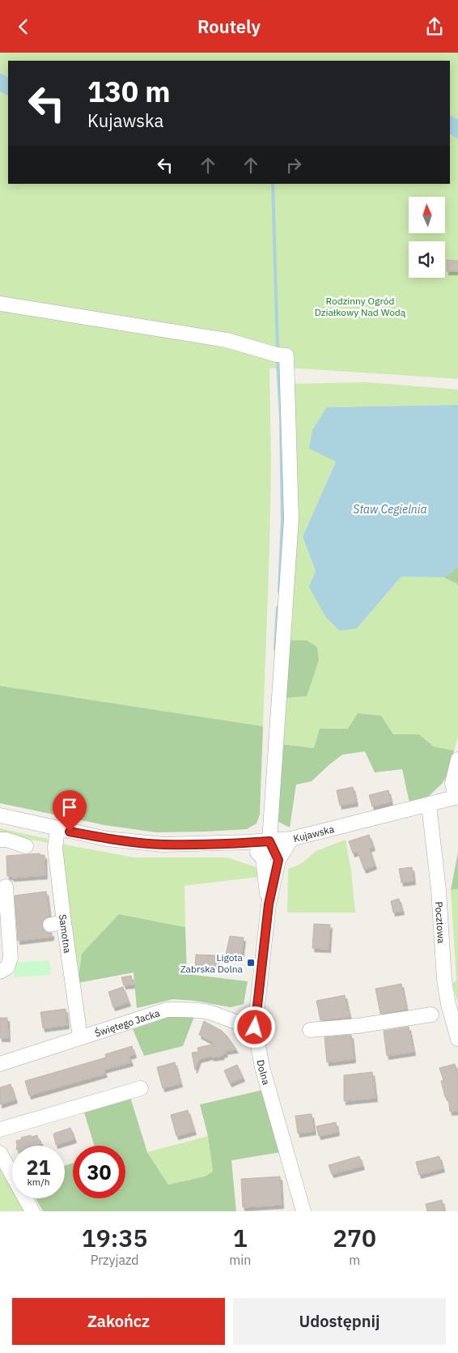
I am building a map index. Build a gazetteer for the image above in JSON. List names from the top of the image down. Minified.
{"streets":{"street":["Kujawska","Pocztowa","Samotna","Świętego Jacka","Dolna"]},"crossings":[["Kujawska","Pocztowa"],["Kujawska","Samotna"],["Kujawska","Dolna"],["Samotna","Świętego Jacka"],["Świętego Jacka","Dolna"]],"water":["Staw Cegielnia"],"parks":["Rodzinny Ogród Działkowy Nad Wodą"],"places":{"transit":["Ligota Zabrska Dolna"]},"north":"top","page":{"header":"Routely","turn":["130 m","Kujawska"],"speed":"21 km/h","limit":"30","eta":["19:35","Przyjazd","1","min","270","m"],"buttons":["Zakończ","Udostępnij"]}}
